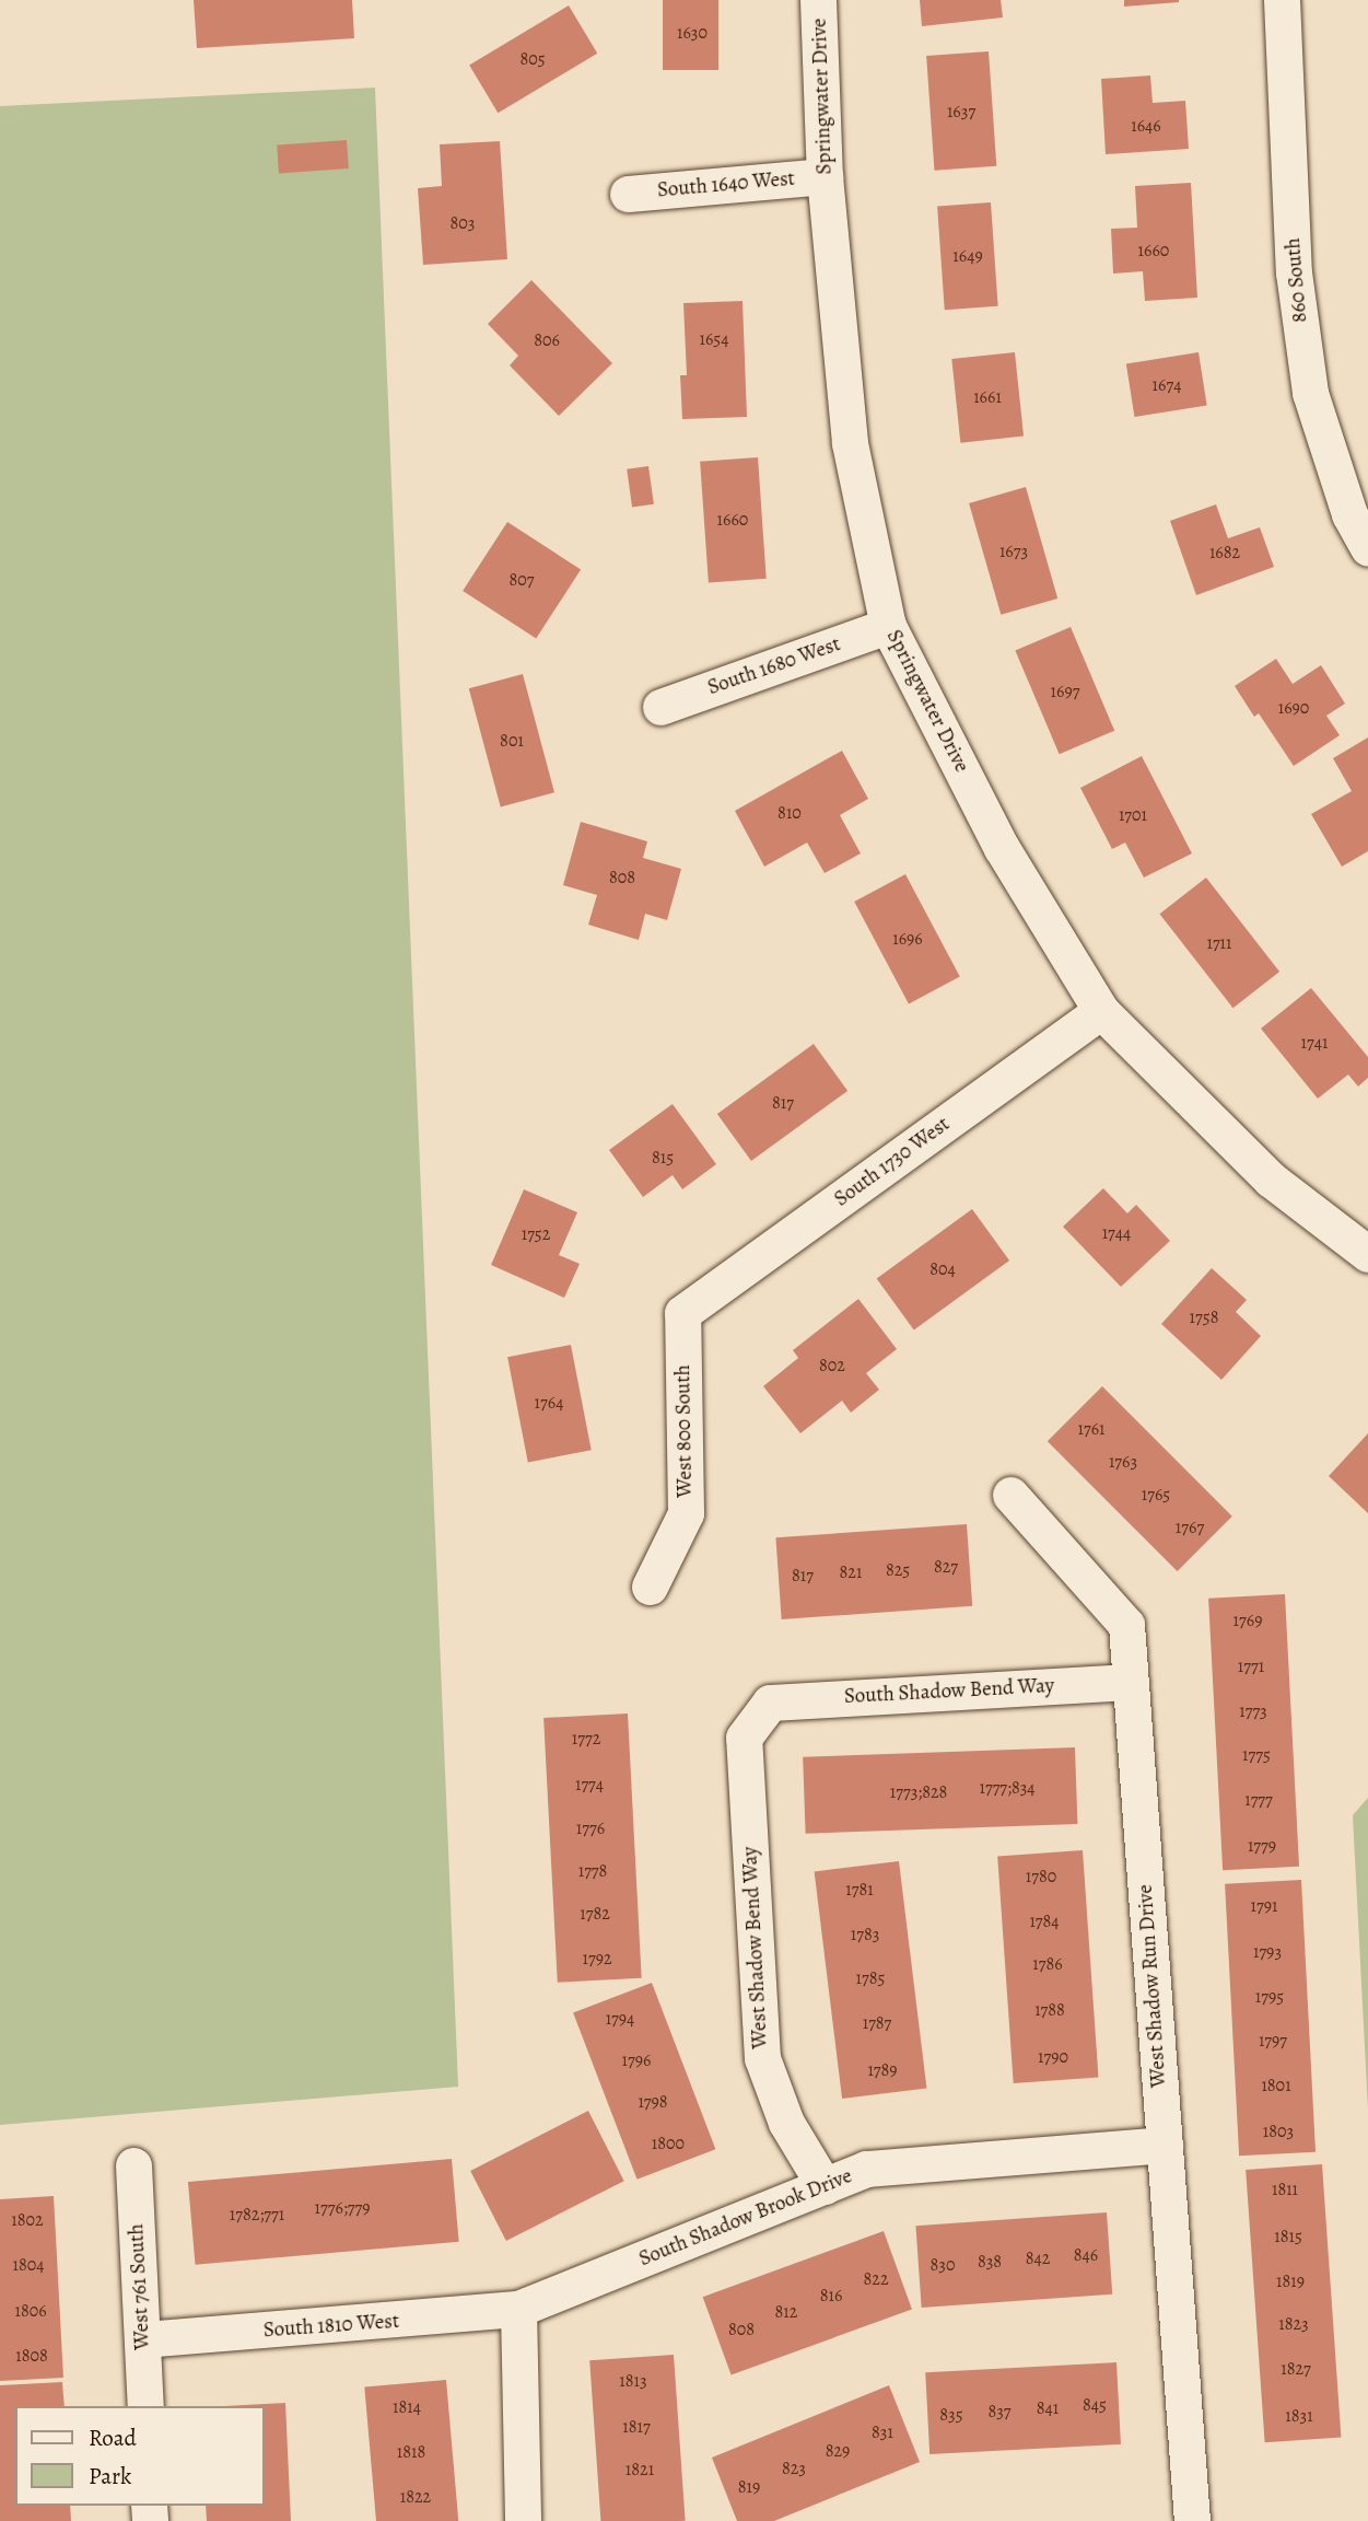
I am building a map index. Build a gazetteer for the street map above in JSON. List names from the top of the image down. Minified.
{"streets":{"street":["Springwater Drive","South 1640 West","860 South","South 1680 West","South 1730 West","West 800 South","South Shadow Bend Way","West Shadow Bend Way","West Shadow Run Drive","South Shadow Brook Drive","West 761 South","South 1810 West"]},"crossings":[["Springwater Drive","South 1640 West"],["Springwater Drive","South 1680 West"],["Springwater Drive","South 1730 West"],["South 1730 West","West 800 South"],["South Shadow Bend Way","West Shadow Bend Way"],["South Shadow Bend Way","West Shadow Run Drive"],["West Shadow Bend Way","South Shadow Brook Drive"],["West Shadow Run Drive","South Shadow Brook Drive"],["South Shadow Brook Drive","South 1810 West"],["West 761 South","South 1810 West"]],"house_numbers":["1630","805","1637","1646","803","1660","1649","1654","806","1674","1661","1660","1673","1682","807","1697","1690","801","810","1701","808","1696","1711","1741","817","815","1744","1752","804","1758","802","1764","1761","1763","1765","1767","827","825","821","817","1769","1771","1773","1772","1775","1774","1777;834","1773;828","1777","1776","1779","1778","1780","1781","1791","1782","1784","1783","1793","1792","1786","1785","1795","1788","1794","1787","1797","1790","1796","1789","1801","1798","1803","1800","1811","1776;779","1782;771","1802","1815","846","842","838","1804","830","822","1819","816","1806","812","1823","808","1808","1827","1813","845","1814","841","837","835","1831","1817","831","829","1818","823","1821","819","1822"],"legend":["Road","Park"]}
